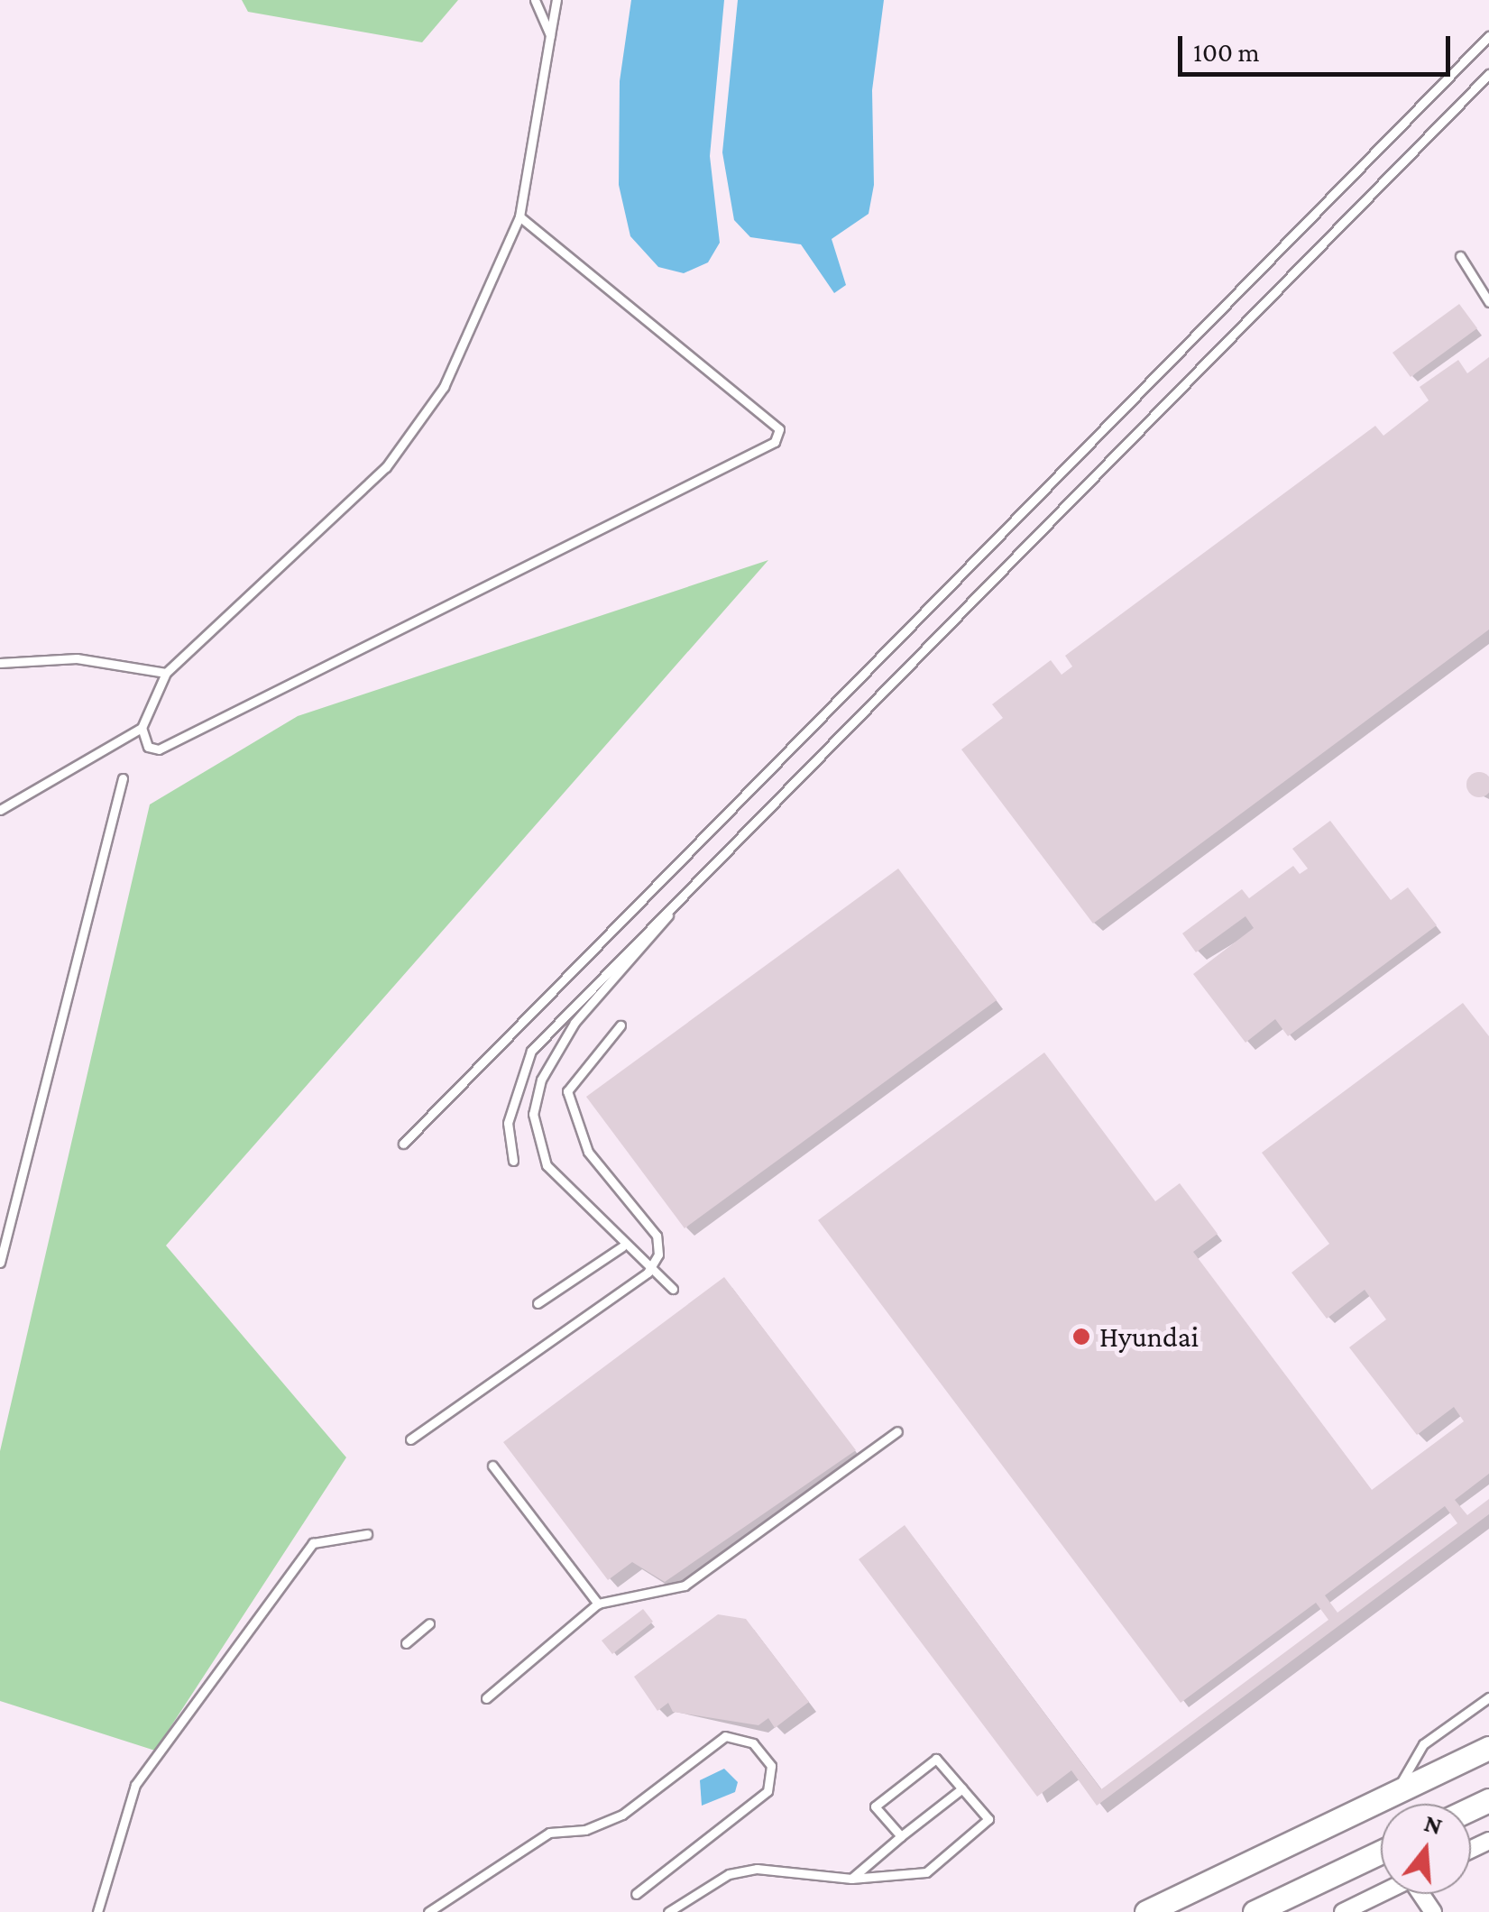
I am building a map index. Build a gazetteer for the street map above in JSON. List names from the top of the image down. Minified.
{"places":["Hyundai"],"scale_bar":"100 m","north":"top"}
